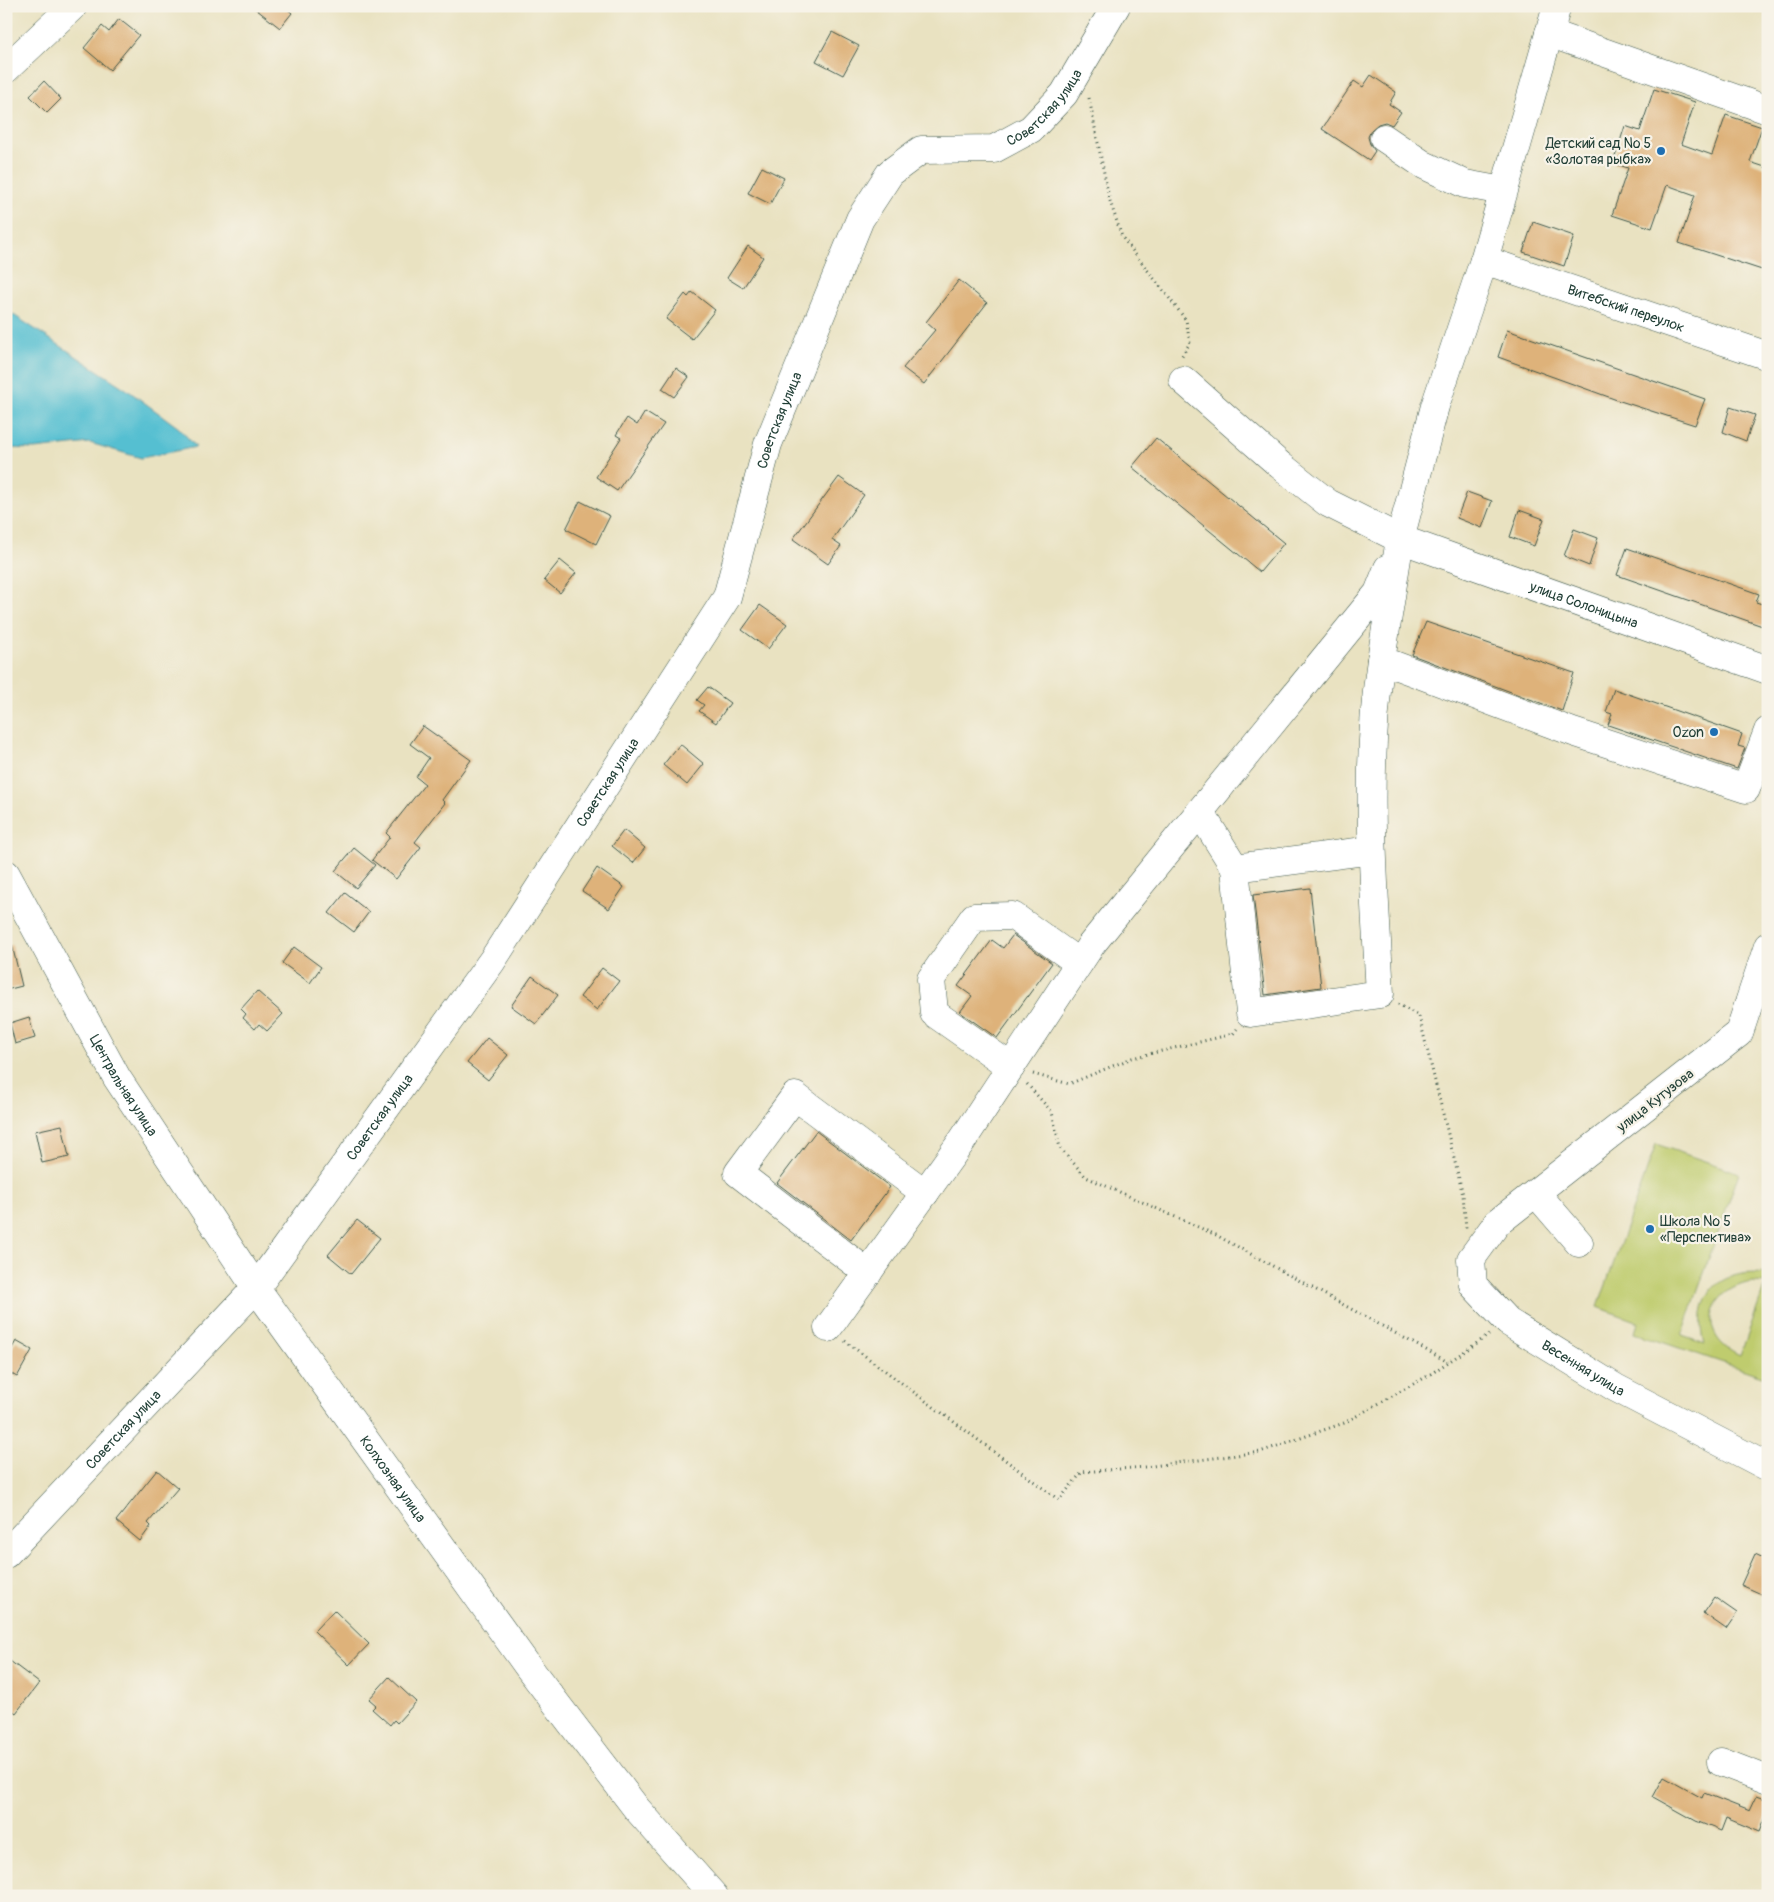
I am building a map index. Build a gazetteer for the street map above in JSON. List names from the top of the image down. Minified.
{"streets":{"street":["Советская улица","Витебский переулок","улица Солоницына","Центральная улица","улица Кутузова","Весенняя улица","Колхозная улица"]},"crossings":[["Советская улица","Центральная улица"],["Советская улица","Колхозная улица"],["Центральная улица","Колхозная улица"],["улица Кутузова","Весенняя улица"]],"places":["Детский сад № 5 «Золотая рыбка»","Ozon","Школа № 5 «Перспектива»"]}
